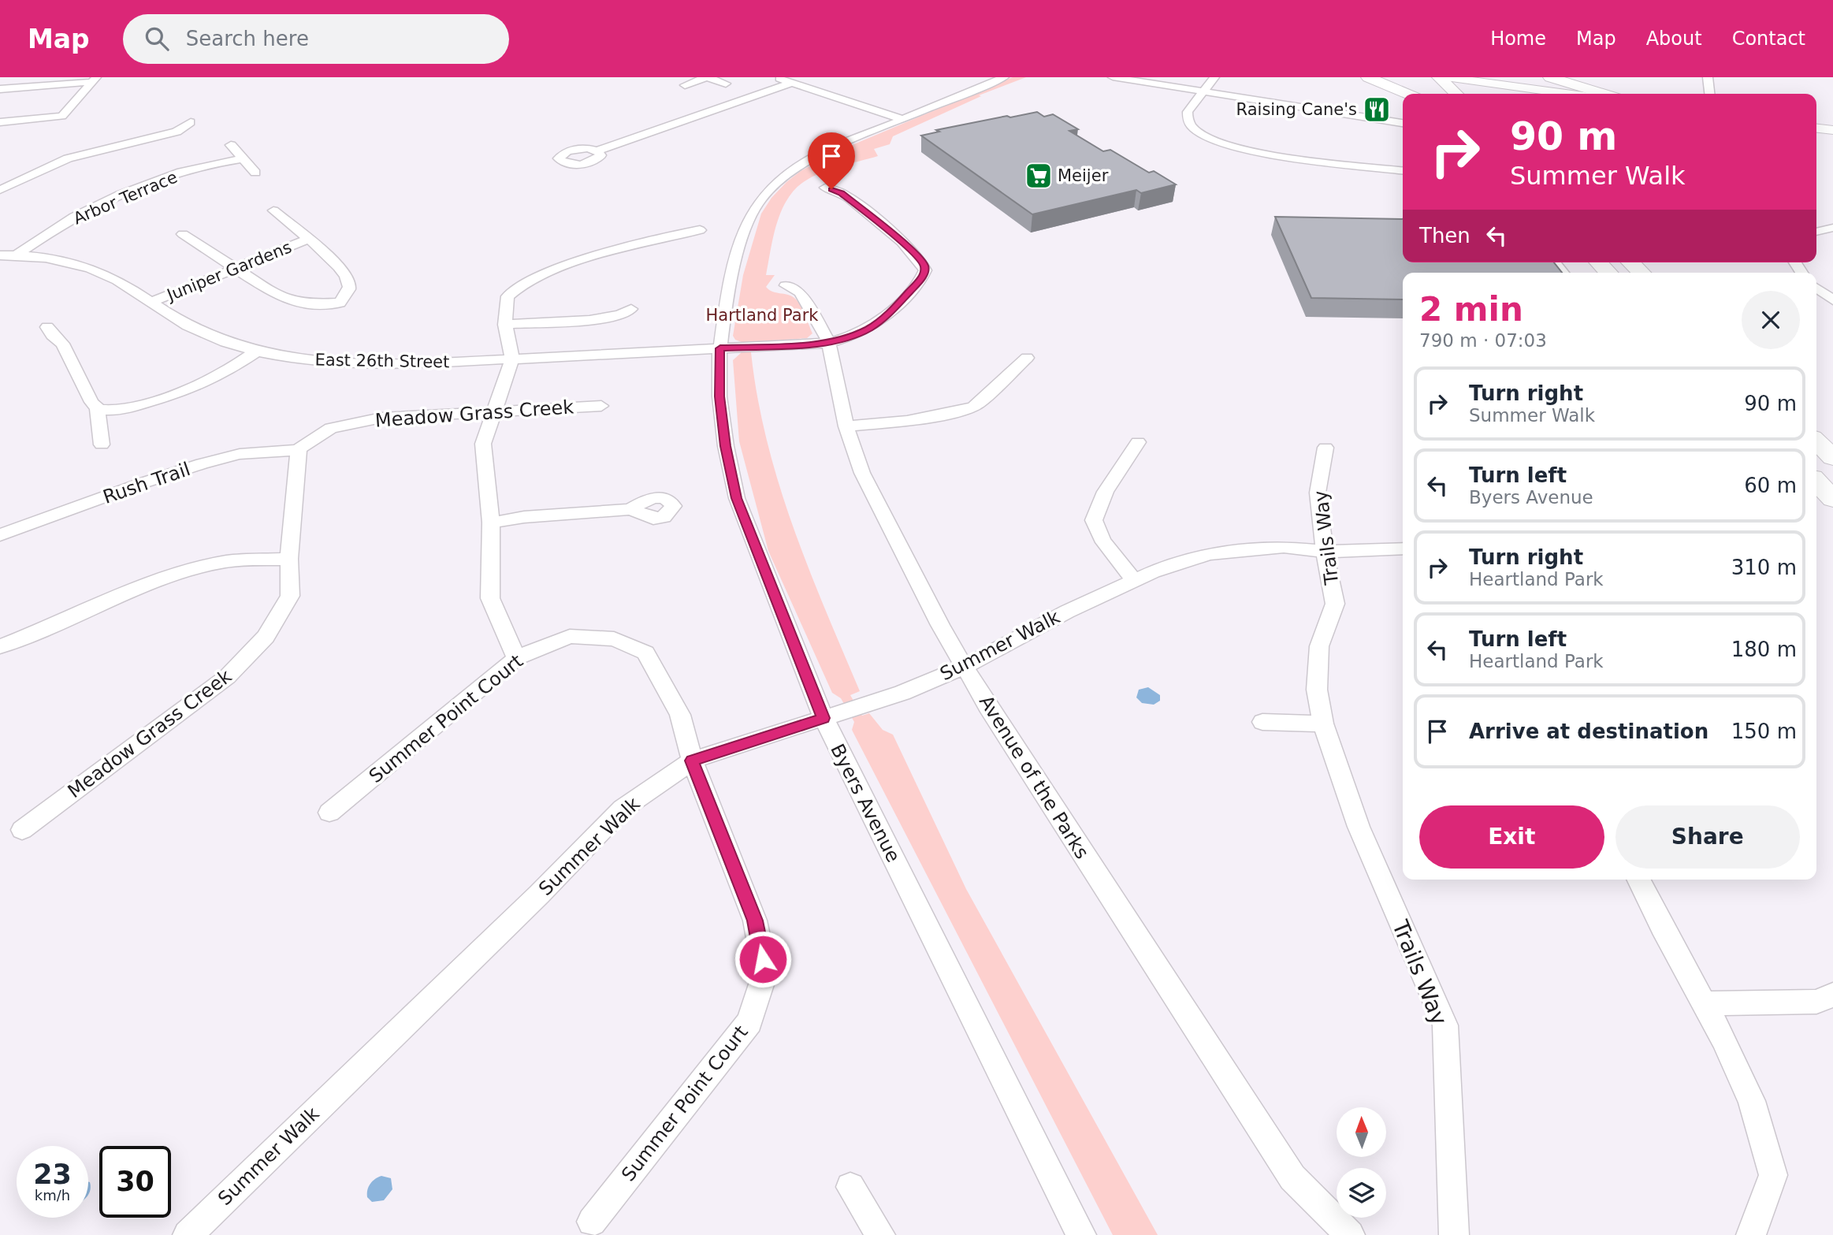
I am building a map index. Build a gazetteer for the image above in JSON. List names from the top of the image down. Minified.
{"streets":{"street":["Arbor Terrace","Juniper Gardens","East 26th Street","Meadow Grass Creek","Rush Trail","Trails Way","Summer Walk","Summer Point Court","Avenue of the Parks","Byers Avenue"]},"crossings":[["Arbor Terrace","East 26th Street"],["Juniper Gardens","East 26th Street"],["East 26th Street","Avenue of the Parks"],["East 26th Street","Byers Avenue"],["Meadow Grass Creek","Rush Trail"],["Trails Way","Summer Walk"],["Summer Walk","Summer Point Court"],["Summer Walk","Avenue of the Parks"],["Summer Walk","Byers Avenue"]],"parks":["Hartland Park"],"places":{"restaurant":["Raising Cane's"],"supermarket":["Meijer"]},"north":"top","page":{"header":"Map","search":"Search here","nav":["Home","Map","About","Contact"],"turn":["90 m","Summer Walk"],"then":"Then","heading":["2 min","790 m · 07:03"],"list":[{"name":"Turn right","note":"Summer Walk","value":"90 m"},{"name":"Turn left","note":"Byers Avenue","value":"60 m"},{"name":"Turn right","note":"Heartland Park","value":"310 m"},{"name":"Turn left","note":"Heartland Park","value":"180 m"},{"name":"Arrive at destination","value":"150 m"}],"buttons":["Exit","Share"],"speed":"23 km/h","limit":"30"}}
